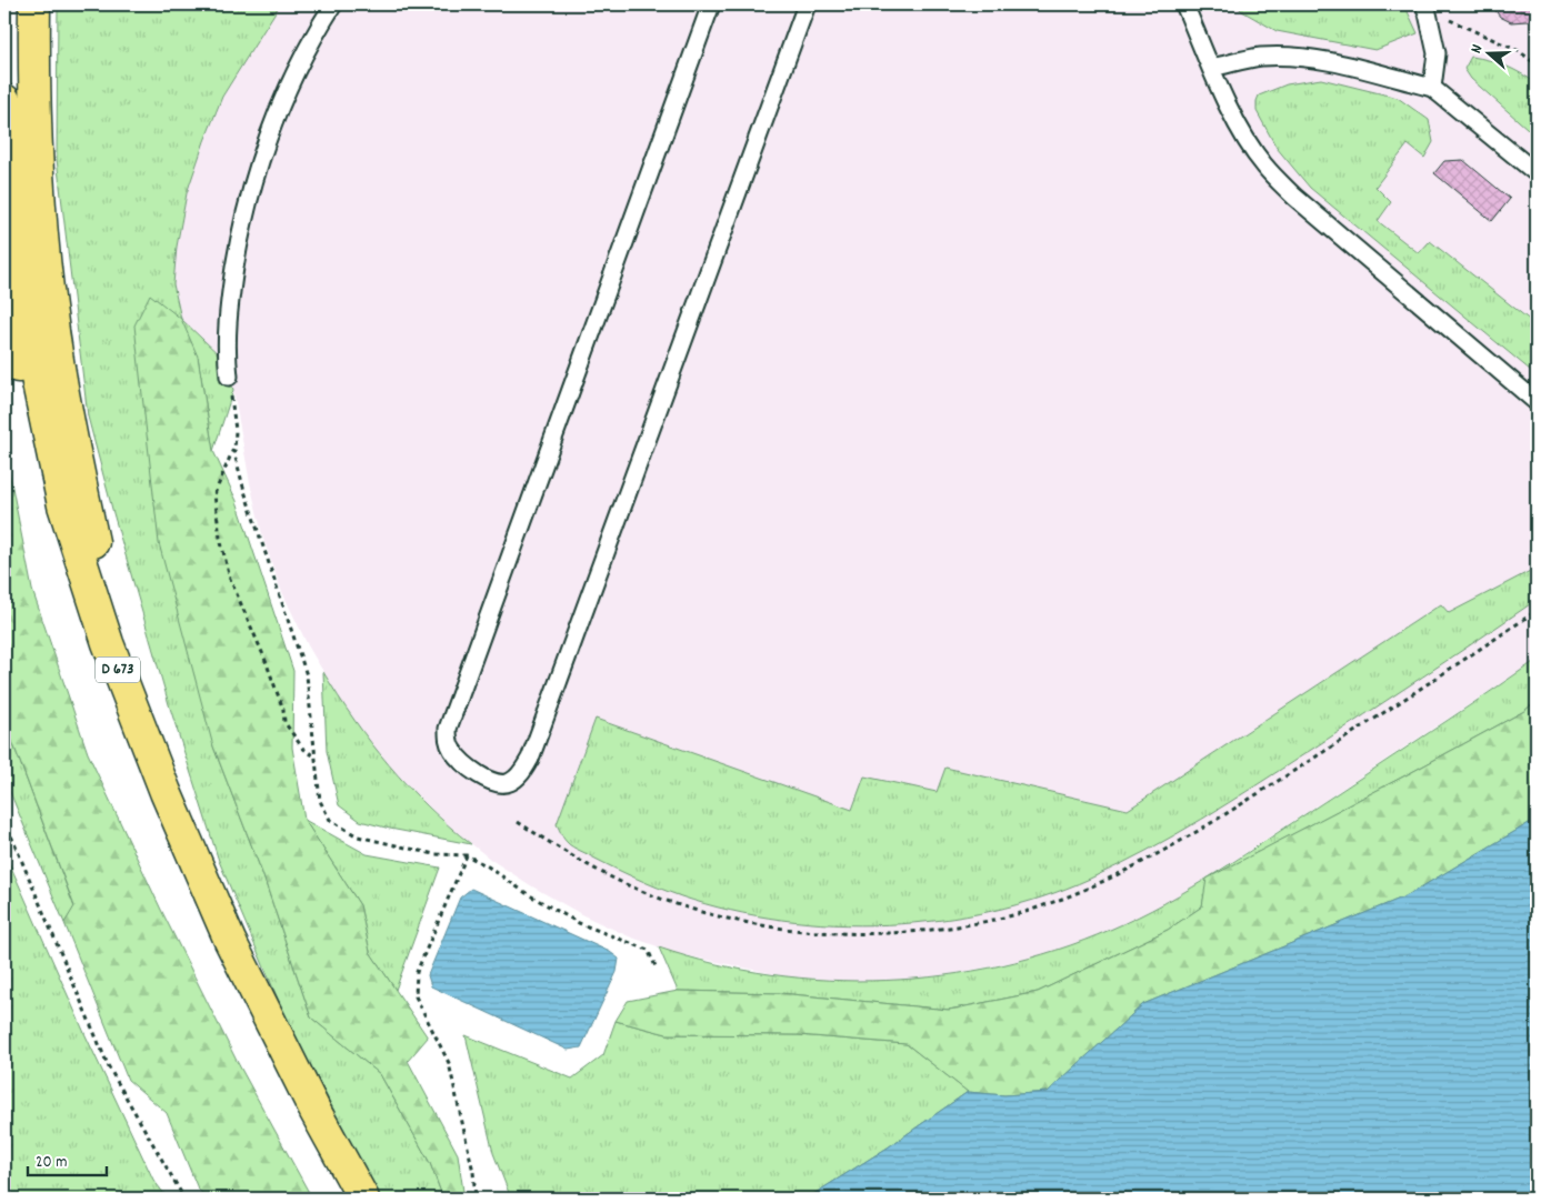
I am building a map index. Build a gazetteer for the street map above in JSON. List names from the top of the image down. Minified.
{"streets":{"main road":["D 673"]},"scale_bar":"20 m","north":"left"}
